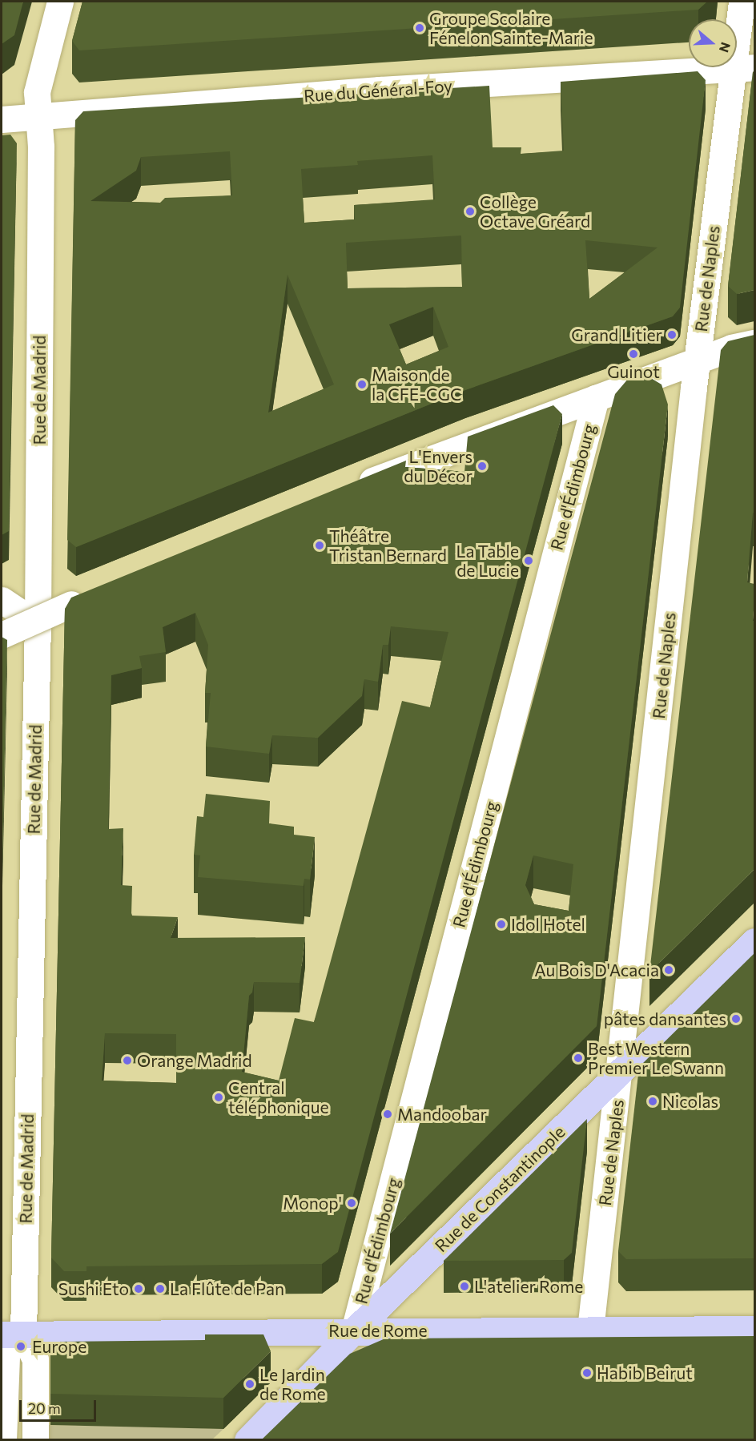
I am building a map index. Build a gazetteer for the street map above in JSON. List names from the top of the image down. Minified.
{"streets":{"main road":["Rue de Constantinople","Rue de Rome"],"street":["Rue du Général-Foy","Rue de Naples","Rue de Madrid","Rue d'Édimbourg"]},"crossings":[["Rue du Général-Foy","Rue de Naples"],["Rue du Général-Foy","Rue de Madrid"],["Rue de Naples","Rue de Constantinople"],["Rue de Naples","Rue de Rome"],["Rue de Madrid","Rue de Rome"],["Rue d'Édimbourg","Rue de Constantinople"],["Rue d'Édimbourg","Rue de Rome"],["Rue de Constantinople","Rue de Rome"]],"places":["Groupe Scolaire Fénelon Sainte-Marie","Collège Octave Gréard","Grand Litier","Guinot","Maison de la CFE-CGC","L'Envers du Décor","Théâtre Tristan Bernard","La Table de Lucie","Idol Hotel","Au Bois D'Acacia","pâtes dansantes","Best Western Premier Le Swann","Orange Madrid","Central téléphonique","Nicolas","Mandoobar","Monop'","L'atelier Rome","Sushi Eto","La Flûte de Pan","Europe","Habib Beirut","Le Jardin de Rome"],"scale_bar":"20 m","north":"right"}
